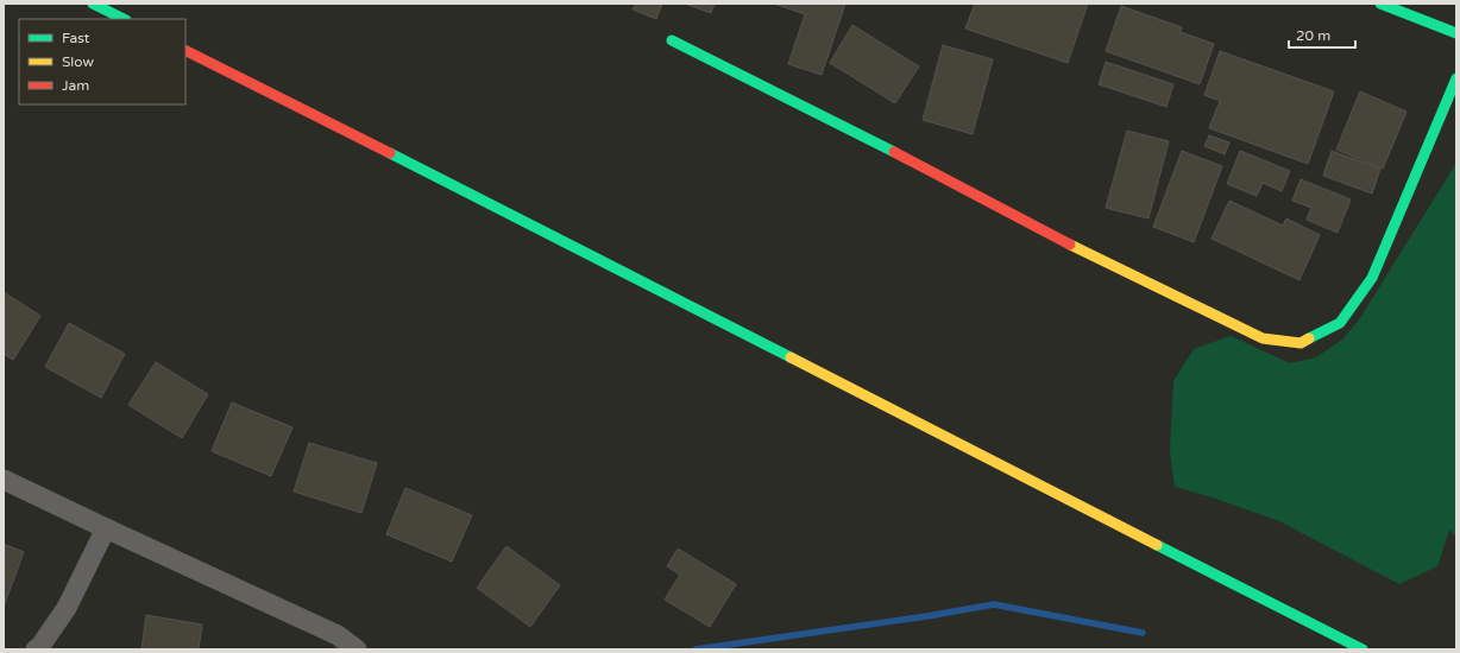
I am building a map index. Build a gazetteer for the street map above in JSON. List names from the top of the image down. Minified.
{"legend":["Fast","Slow","Jam"],"scale_bar":"20 m"}
